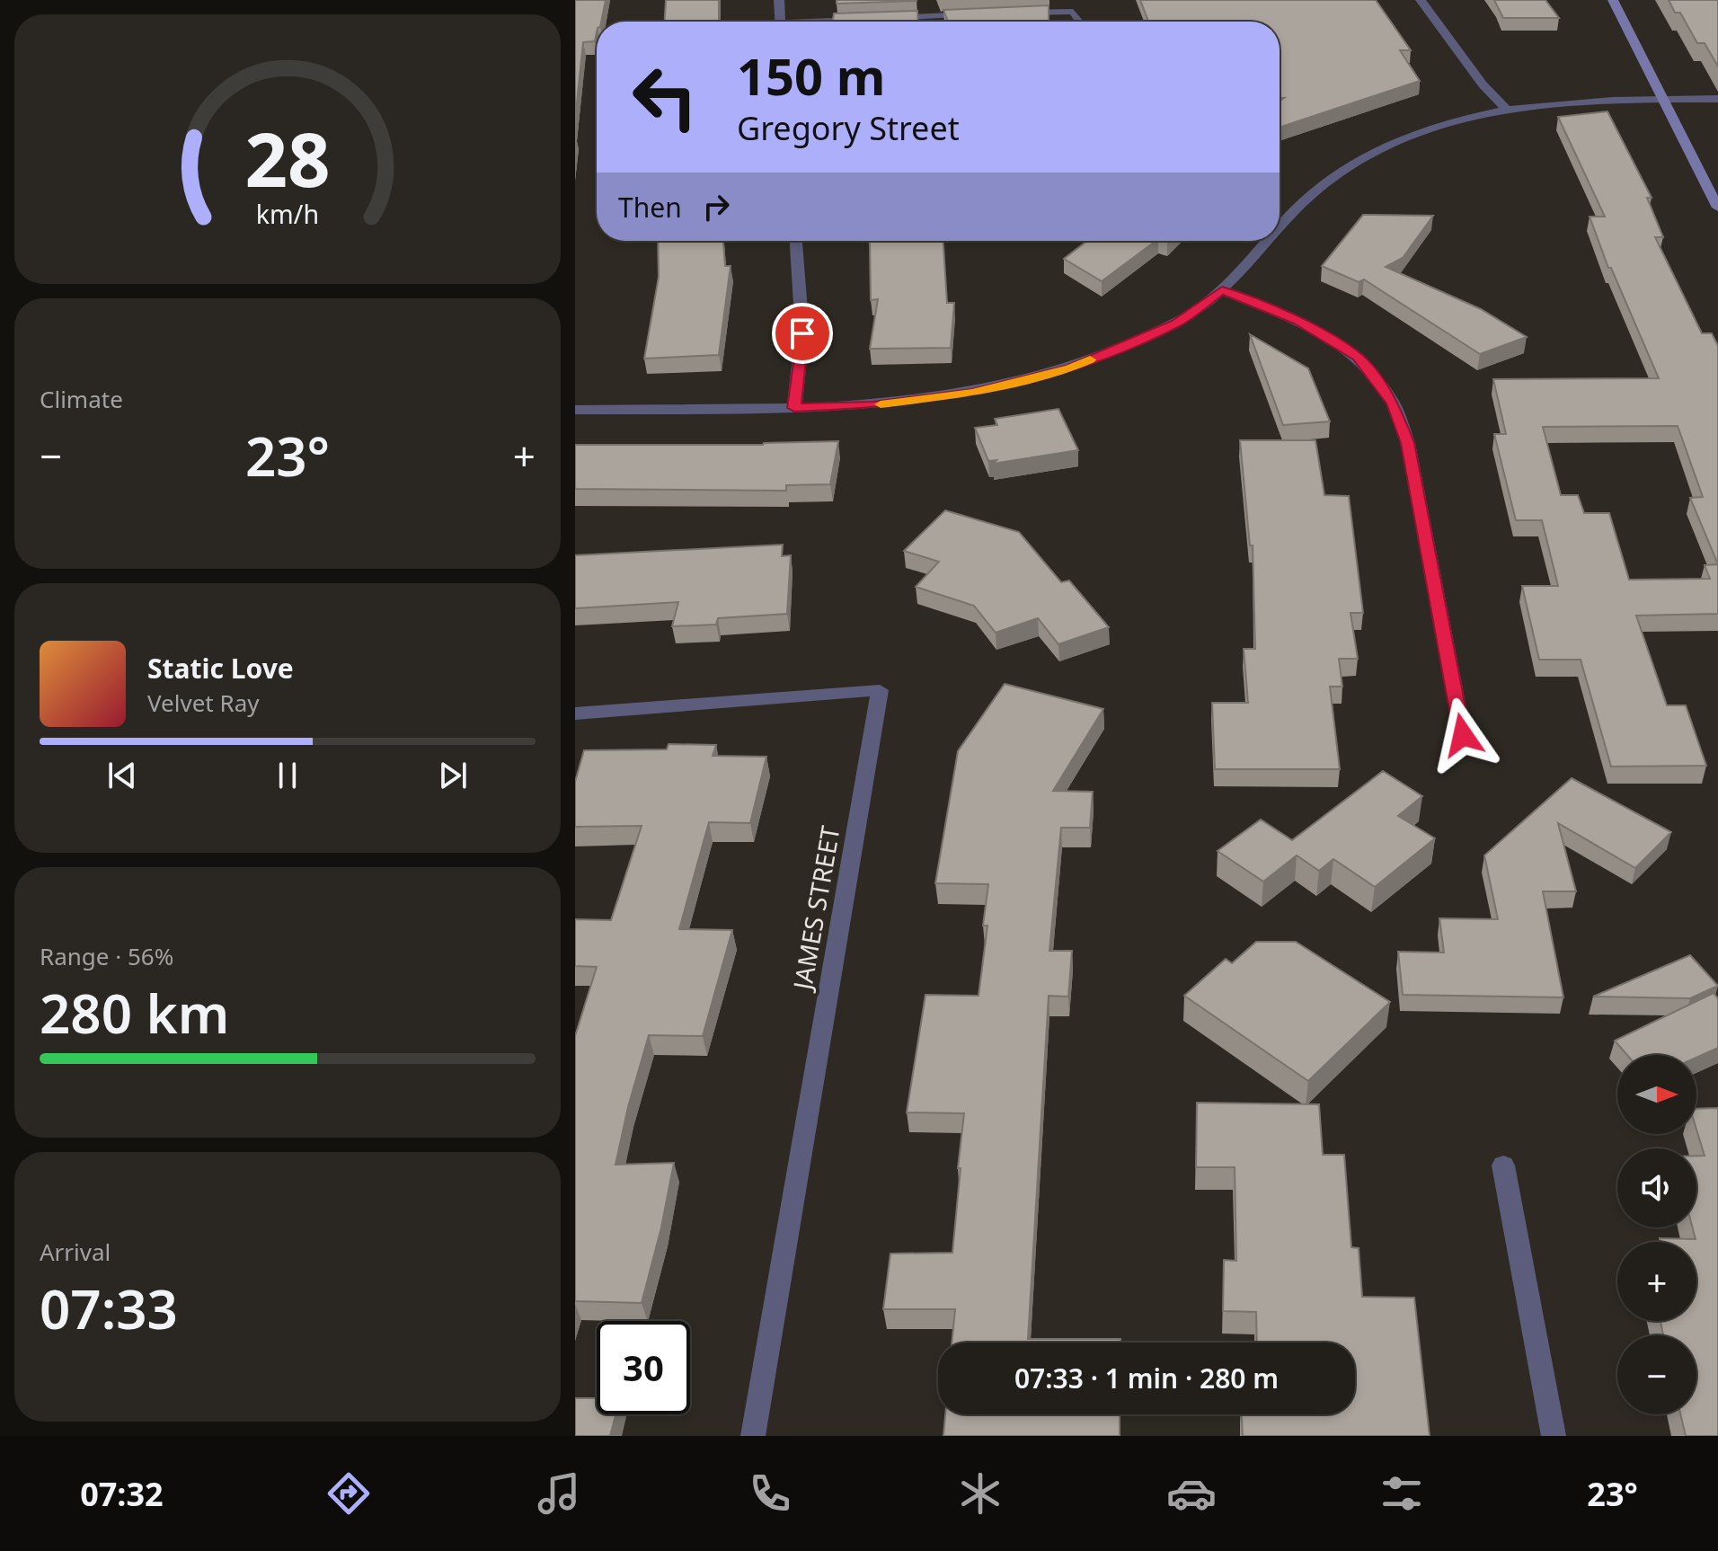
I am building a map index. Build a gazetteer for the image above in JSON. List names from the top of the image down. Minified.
{"streets":{"street":["JAMES STREET"]},"north":"right","page":{"turn":["150 m","Gregory Street"],"then":"Then","tile":["Climate",["Range · 56%","280 km"],["Arrival","07:33"]],"heat":["−","23°","+"],"song":["Static Love","Velvet Ray"],"map_buttons":["+","−"],"limit":"30","trip":"07:33 · 1 min · 280 m","tabs":["07:32","23°"],"gauge":["28","km/h"]}}
